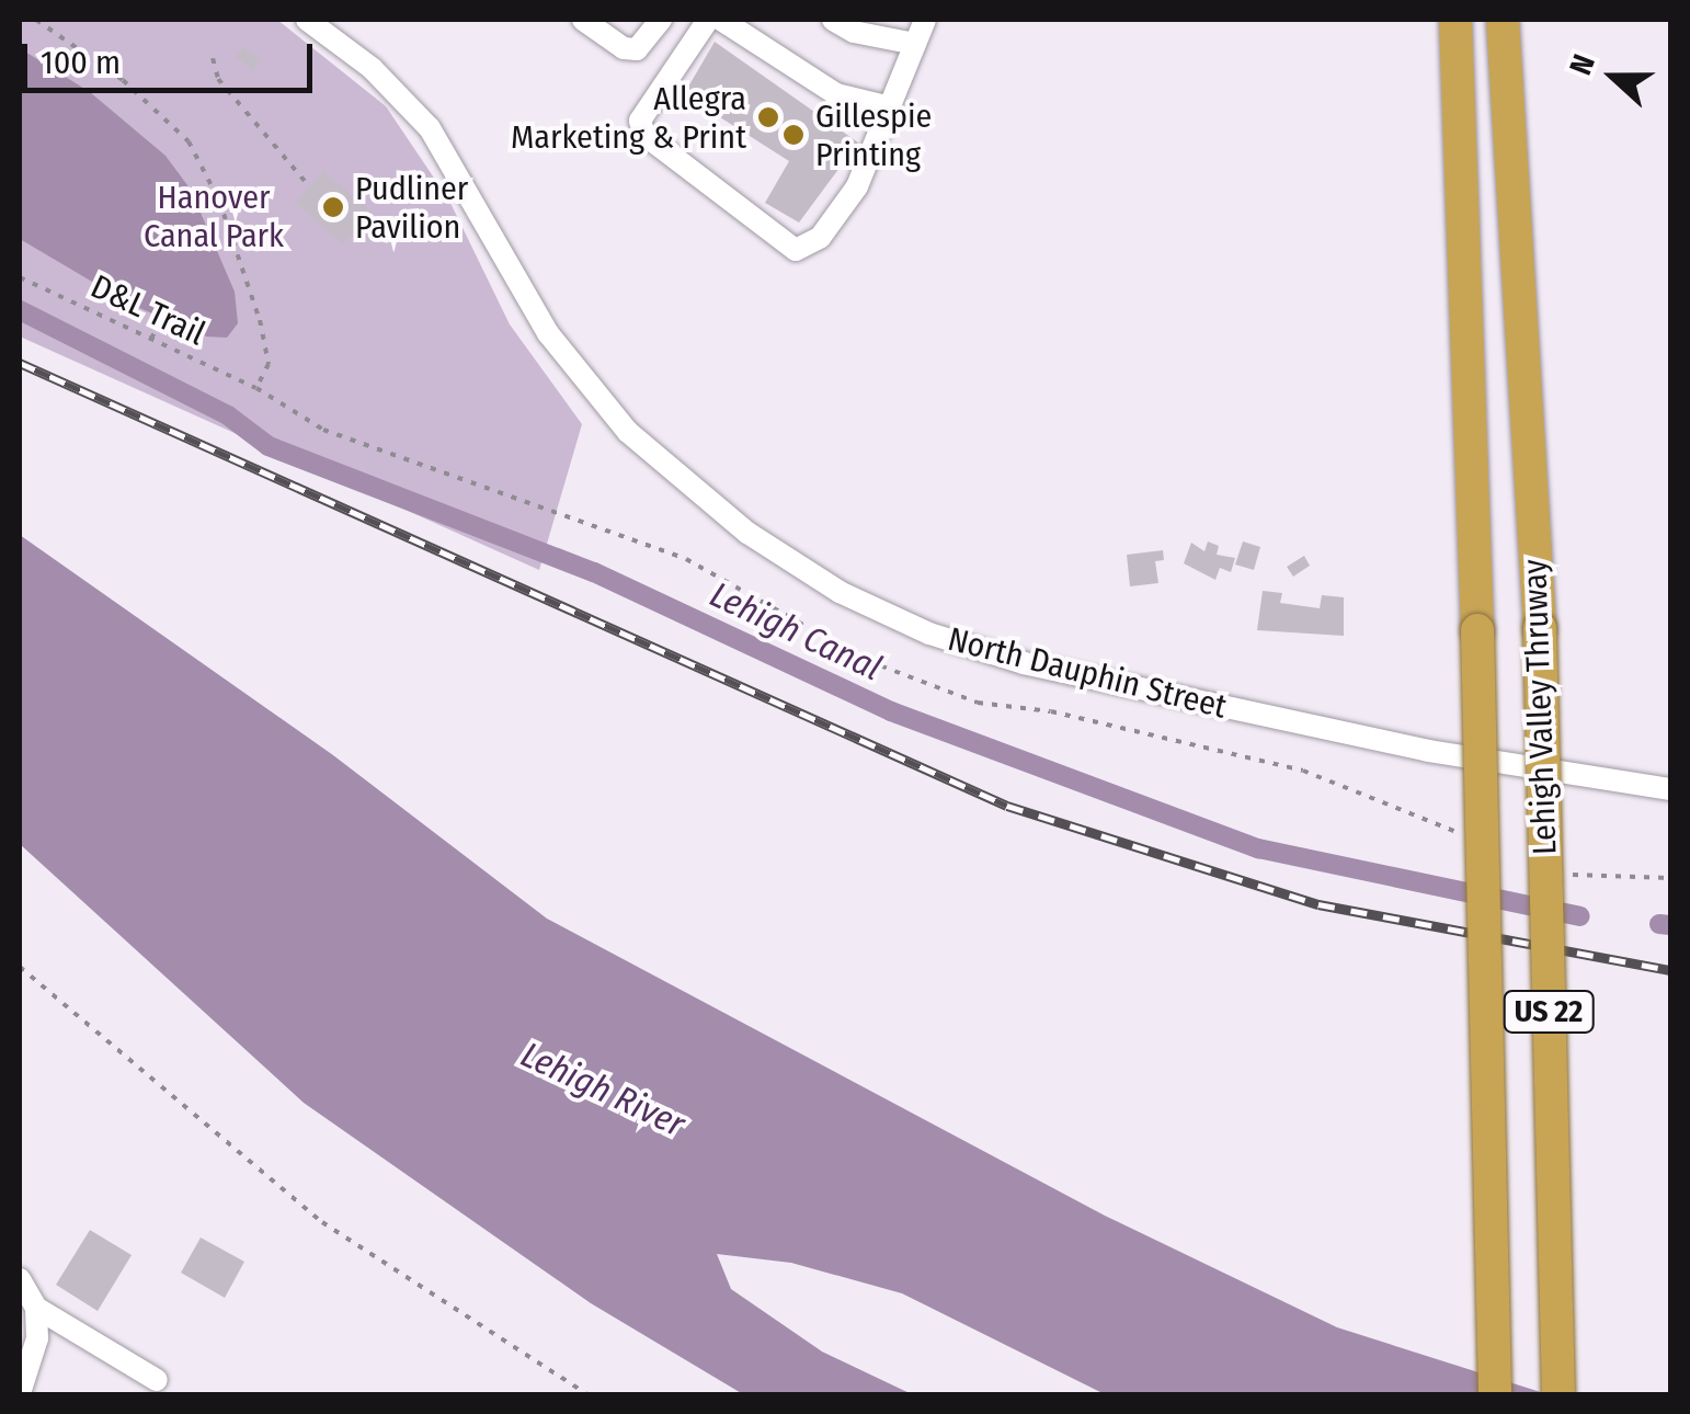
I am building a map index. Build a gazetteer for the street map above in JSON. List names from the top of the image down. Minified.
{"streets":{"highway":["Lehigh Valley Thruway","US 22"],"street":["North Dauphin Street"],"path":["D&L Trail"]},"water":["Lehigh Canal","Lehigh River"],"parks":["Hanover Canal Park"],"places":["Allegra Marketing & Print","Gillespie Printing","Pudliner Pavilion"],"scale_bar":"100 m","north":"left"}
